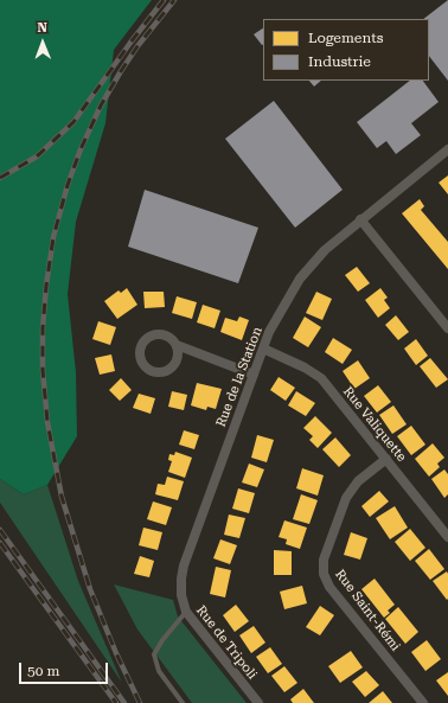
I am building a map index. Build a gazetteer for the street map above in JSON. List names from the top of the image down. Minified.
{"streets":{"street":["Rue de la Station","Rue Valiquette","Rue Saint-Rémi","Rue de Tripoli"]},"crossings":[["Rue de la Station","Rue Valiquette"],["Rue de la Station","Rue de Tripoli"],["Rue Valiquette","Rue Saint-Rémi"]],"legend":["Logements","Industrie"],"scale_bar":"50 m","north":"top"}
